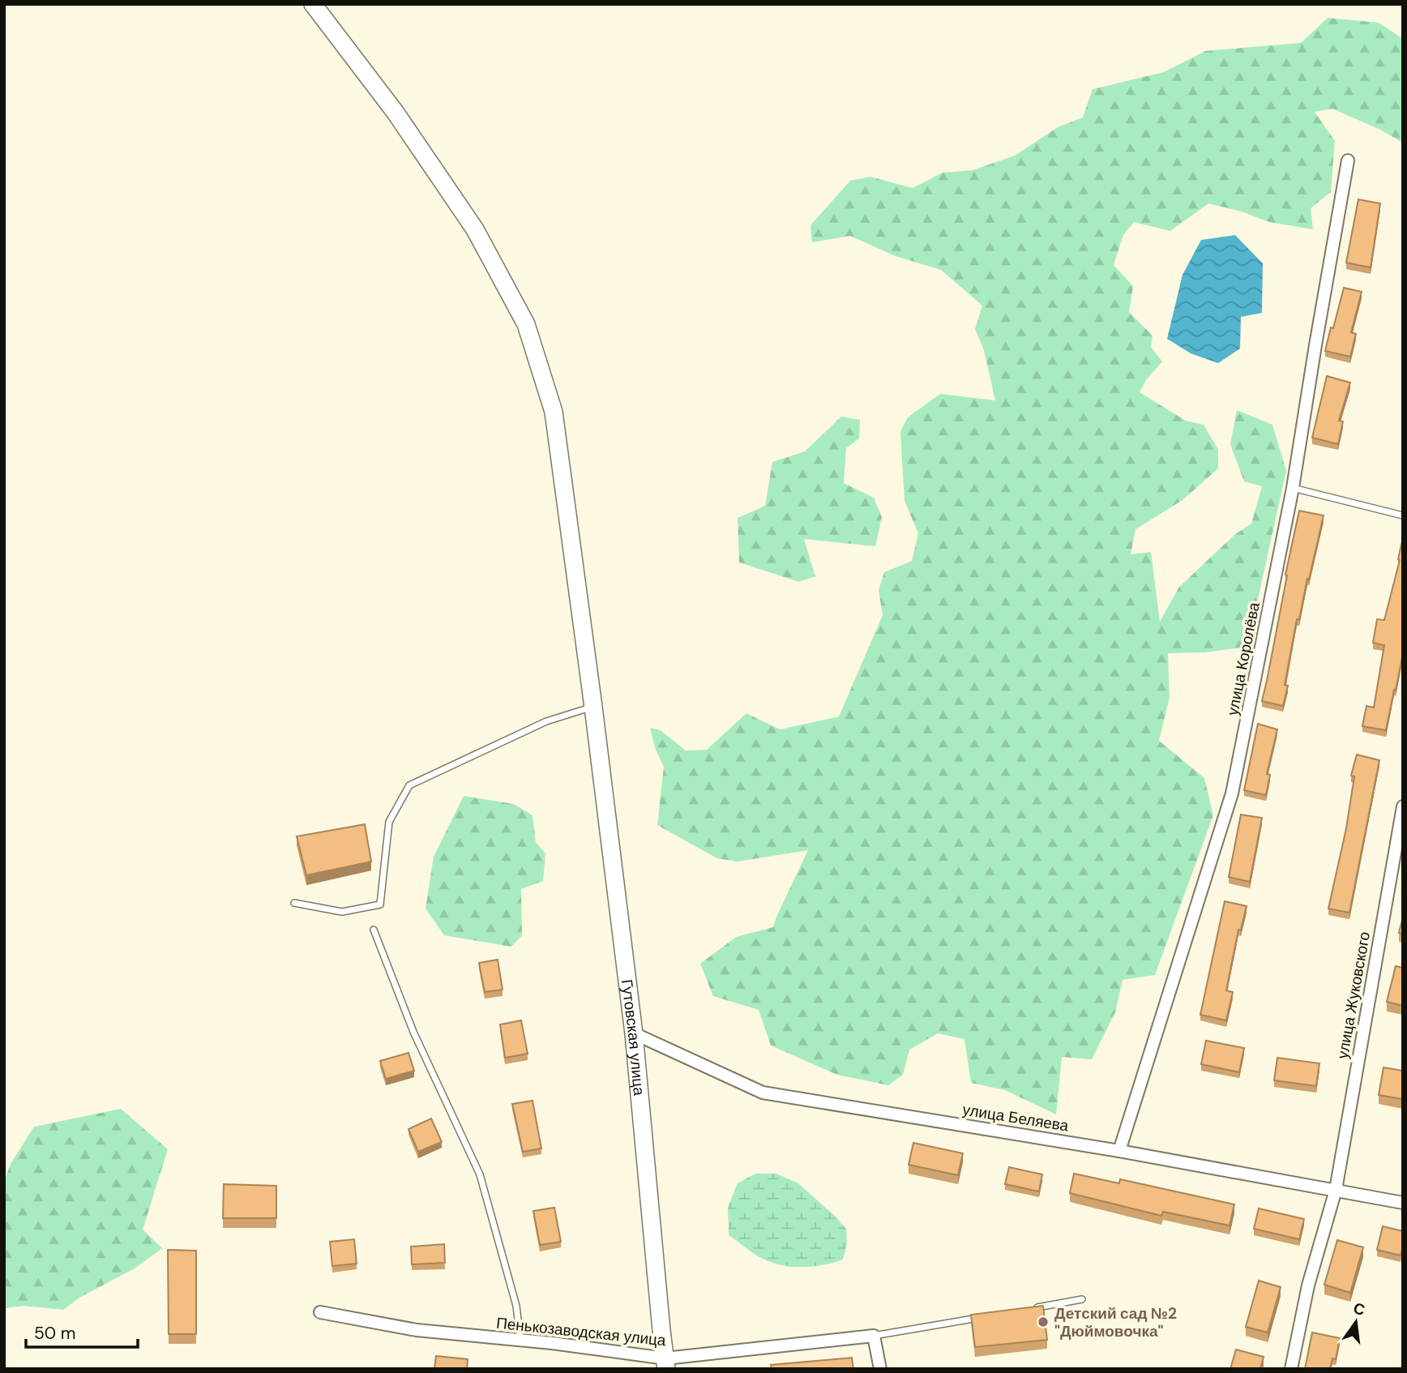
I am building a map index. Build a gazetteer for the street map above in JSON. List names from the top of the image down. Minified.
{"streets":{"street":["улица Королёва","улица Жуковского","Гутовская улица","улица Беляева","Пенькозаводская улица"]},"crossings":[["улица Королёва","улица Беляева"],["улица Жуковского","улица Беляева"],["Гутовская улица","улица Беляева"],["Гутовская улица","Пенькозаводская улица"]],"places":["Детский сад №2 \"Дюймовочка\""],"scale_bar":"50 m","north":"top"}
